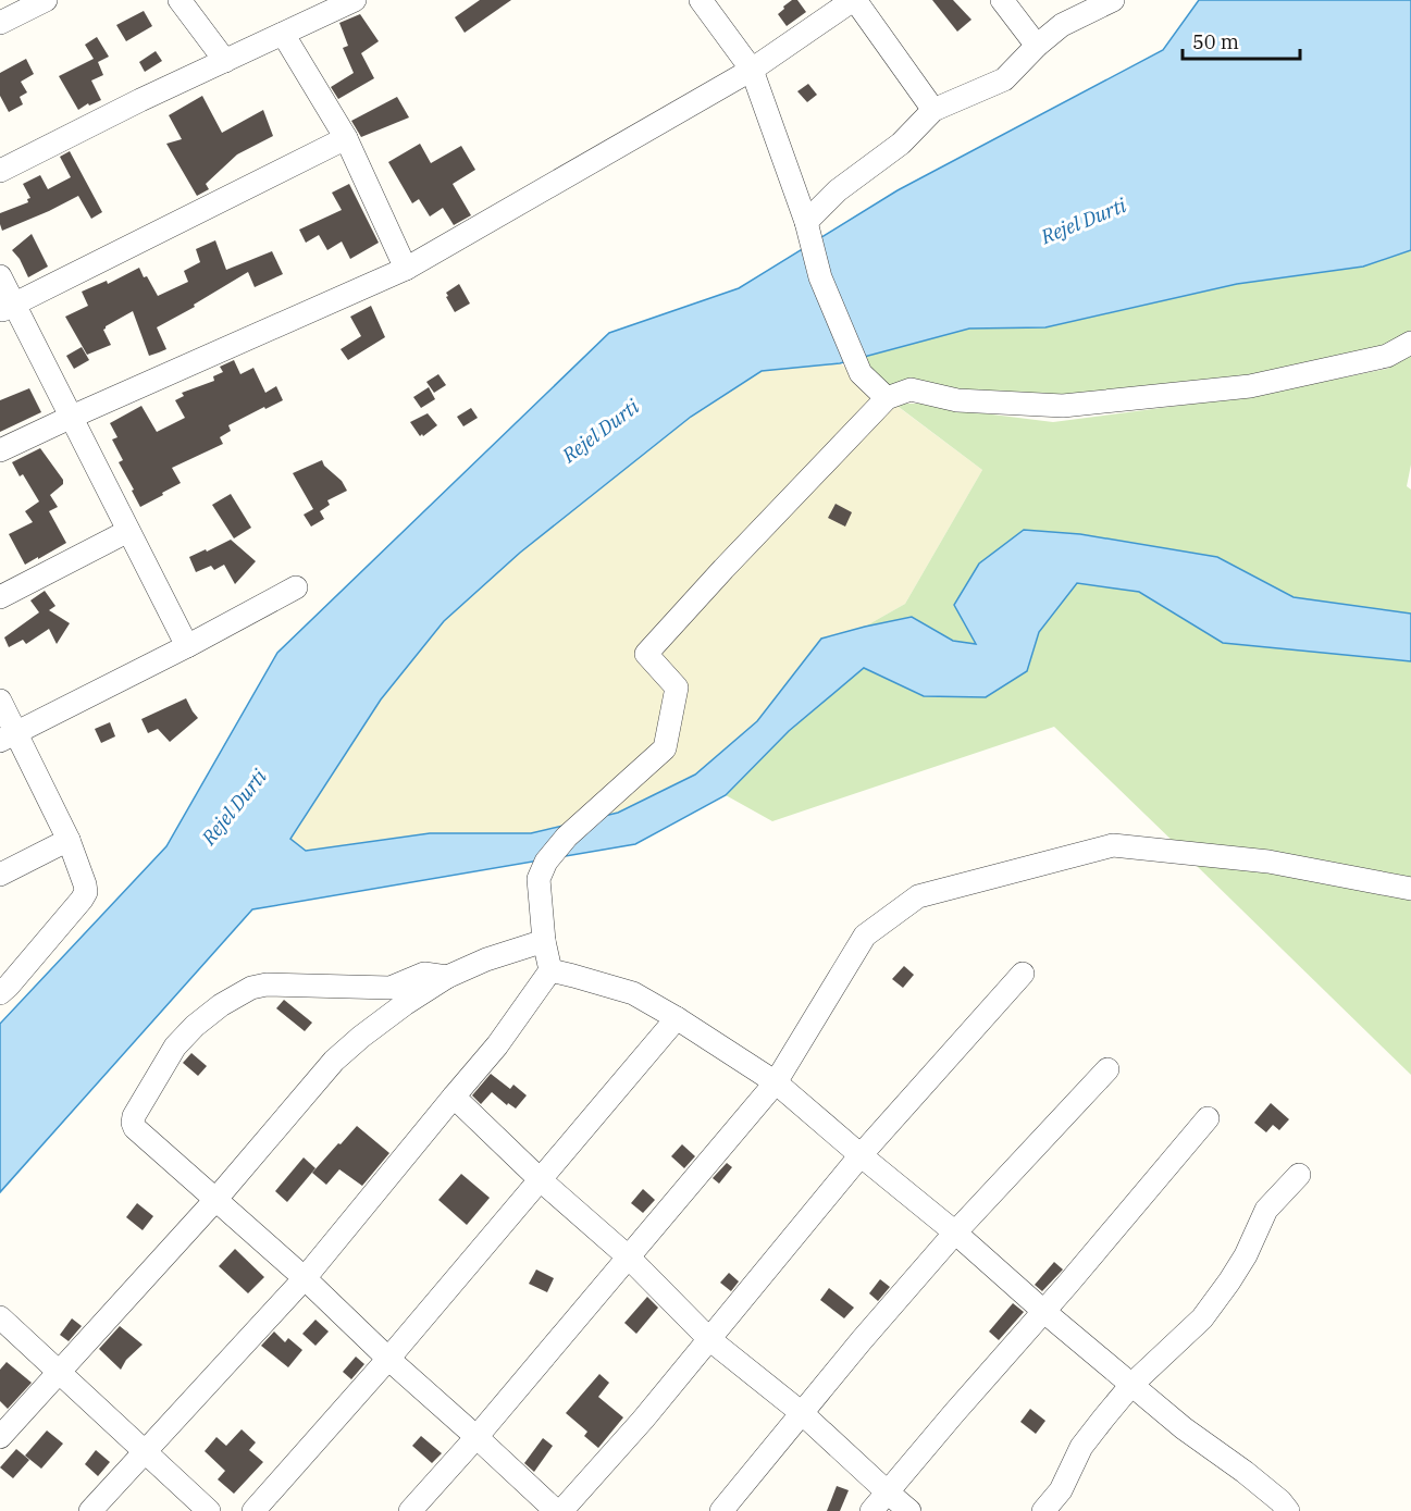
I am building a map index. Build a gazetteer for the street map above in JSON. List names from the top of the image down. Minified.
{"water":["Rejel Durti"],"scale_bar":"50 m"}
